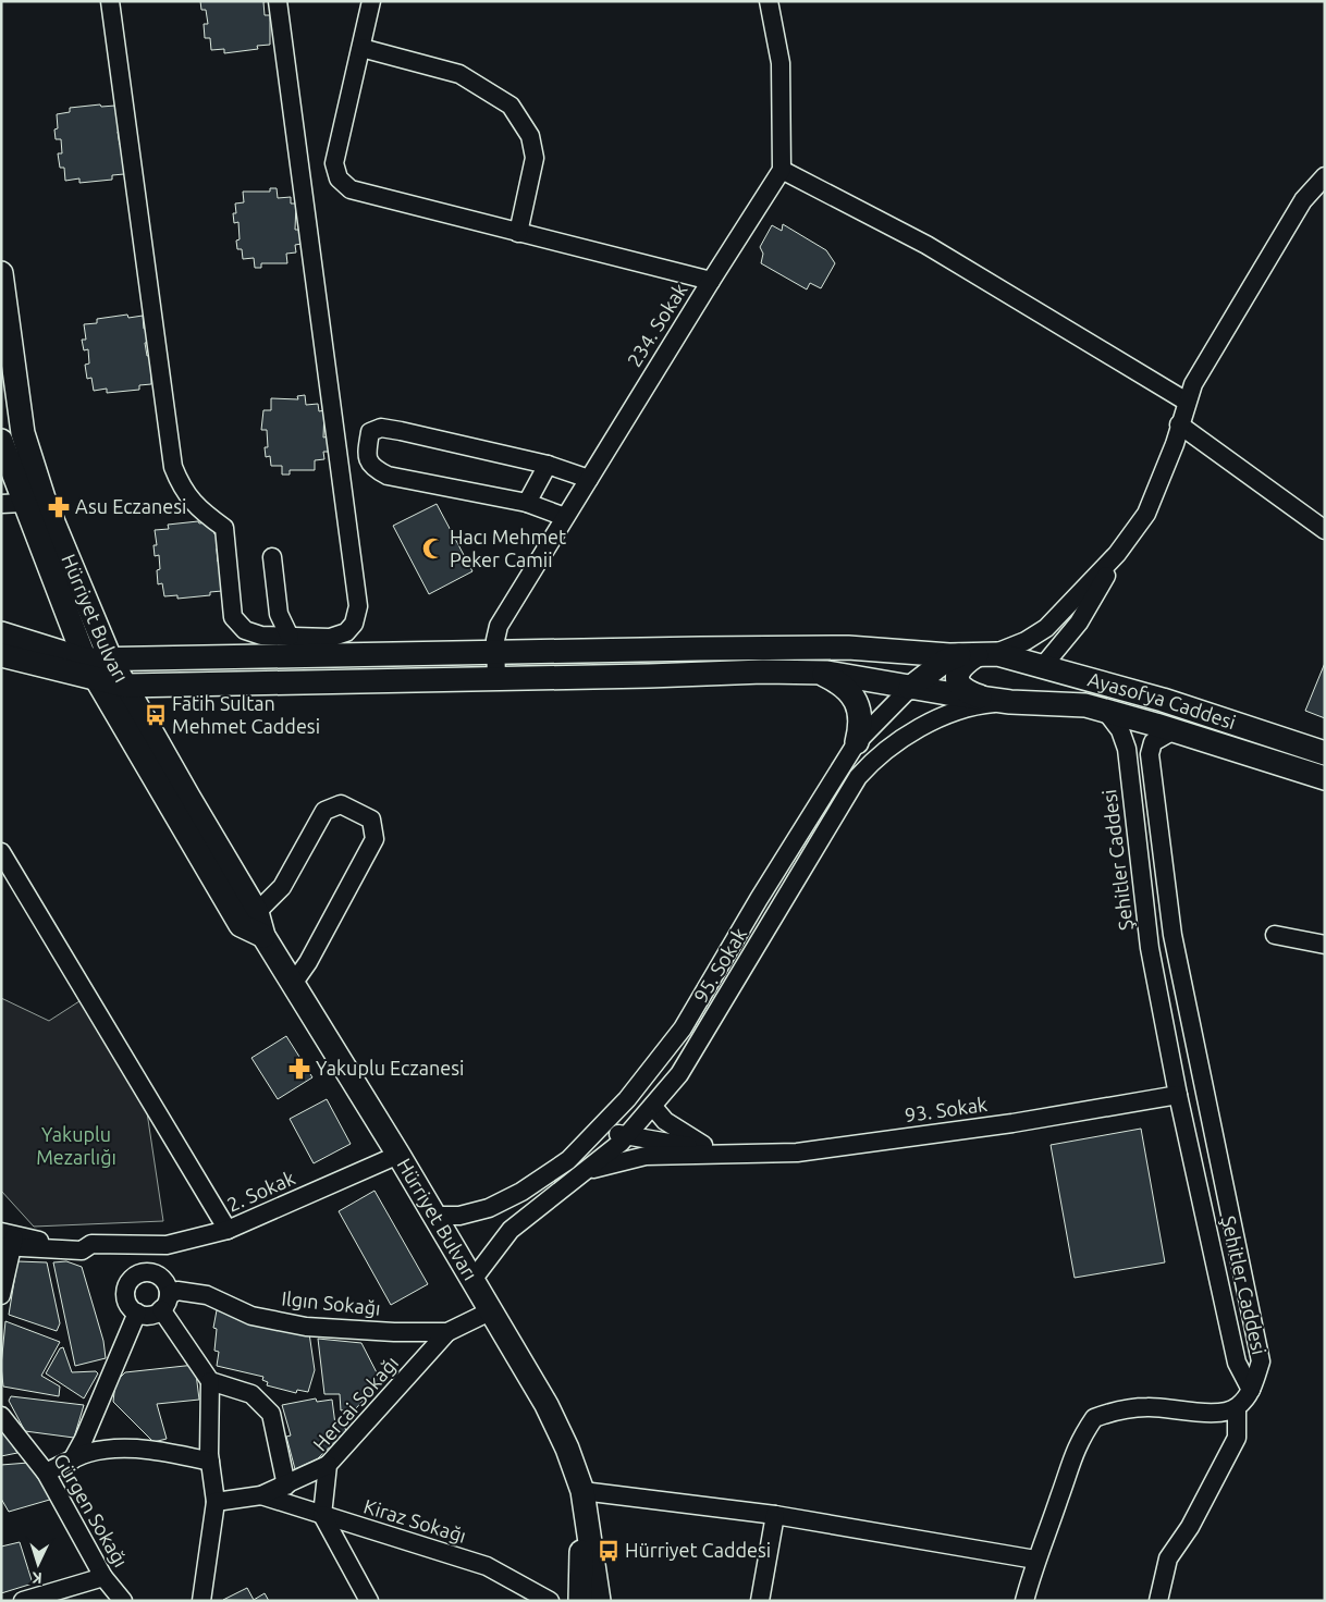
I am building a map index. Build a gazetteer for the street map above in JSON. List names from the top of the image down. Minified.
{"streets":{"main road":["Hürriyet Bulvarı","Ayasofya Caddesi"],"street":["234. Sokak","Şehitler Caddesi","95. Sokak","93. Sokak","2. Sokak","Ilgın Sokağı","Hercai Sokağı","Gürgen Sokağı","Kiraz Sokağı"]},"crossings":[["234. Sokak","Ayasofya Caddesi"],["Hürriyet Bulvarı","Ayasofya Caddesi"],["Hürriyet Bulvarı","95. Sokak"],["Hürriyet Bulvarı","2. Sokak"],["Hürriyet Bulvarı","Ilgın Sokağı"],["Şehitler Caddesi","93. Sokak"],["Ilgın Sokağı","Hercai Sokağı"],["Hercai Sokağı","Kiraz Sokağı"]],"parks":["Yakuplu Mezarlığı"],"places":{"pharmacy":["Asu Eczanesi","Yakuplu Eczanesi"],"mosque":["Hacı Mehmet Peker Camii"],"bus stop":["Fatih Sultan Mehmet Caddesi","Hürriyet Caddesi"]},"north":"bottom"}
